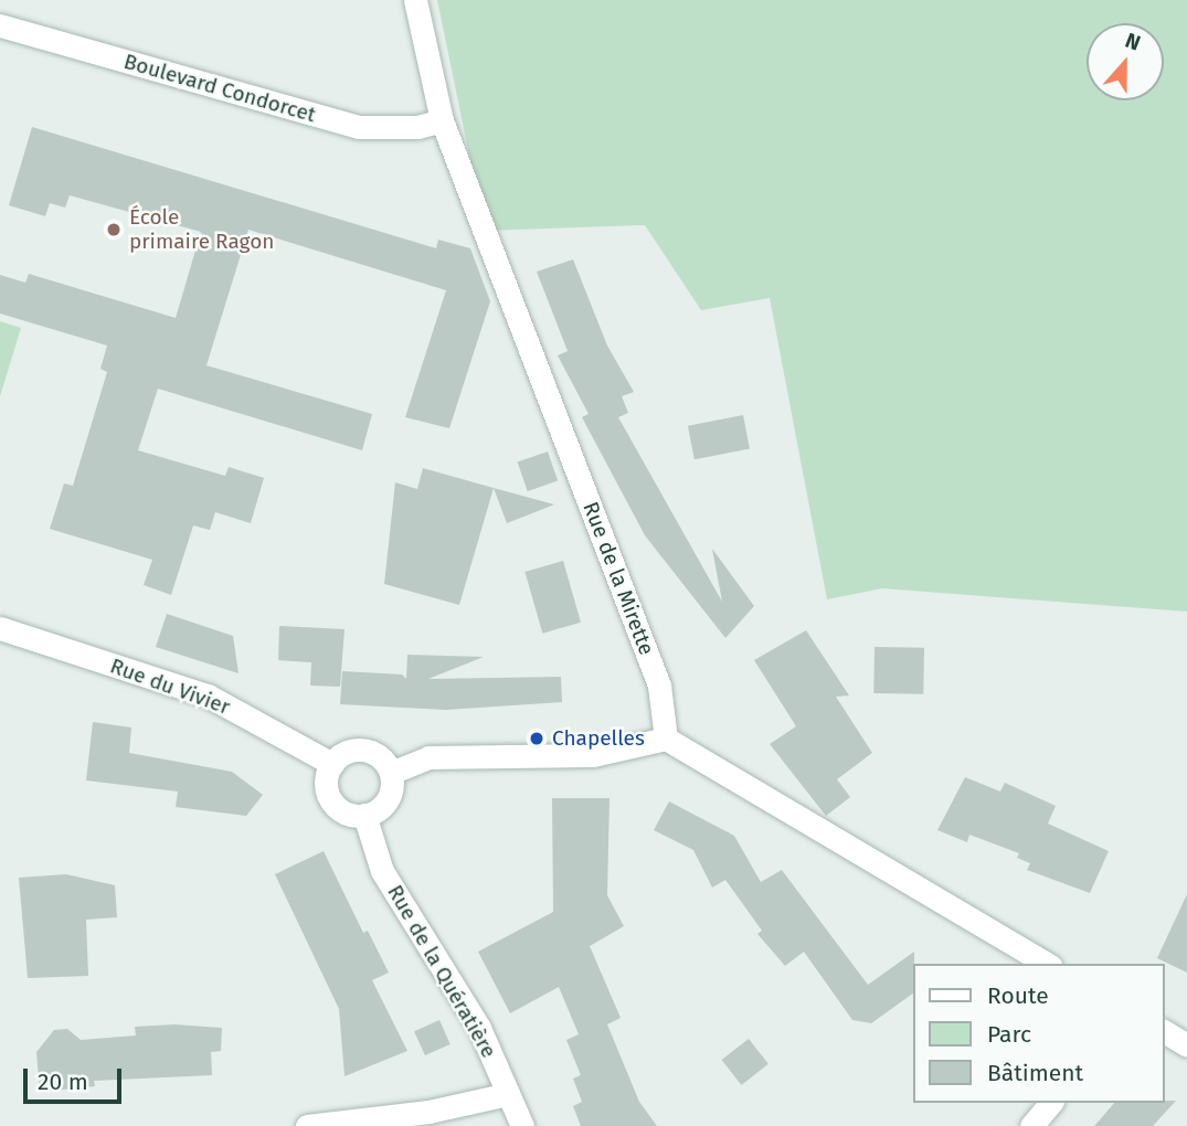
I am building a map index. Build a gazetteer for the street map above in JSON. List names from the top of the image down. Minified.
{"streets":{"street":["Boulevard Condorcet","Rue de la Mirette","Rue du Vivier","Rue de la Quératière"]},"crossings":[["Boulevard Condorcet","Rue de la Mirette"],["Rue du Vivier","Rue de la Quératière"]],"places":["École primaire Ragon","Chapelles"],"legend":["Route","Parc","Bâtiment"],"scale_bar":"20 m","north":"top"}
